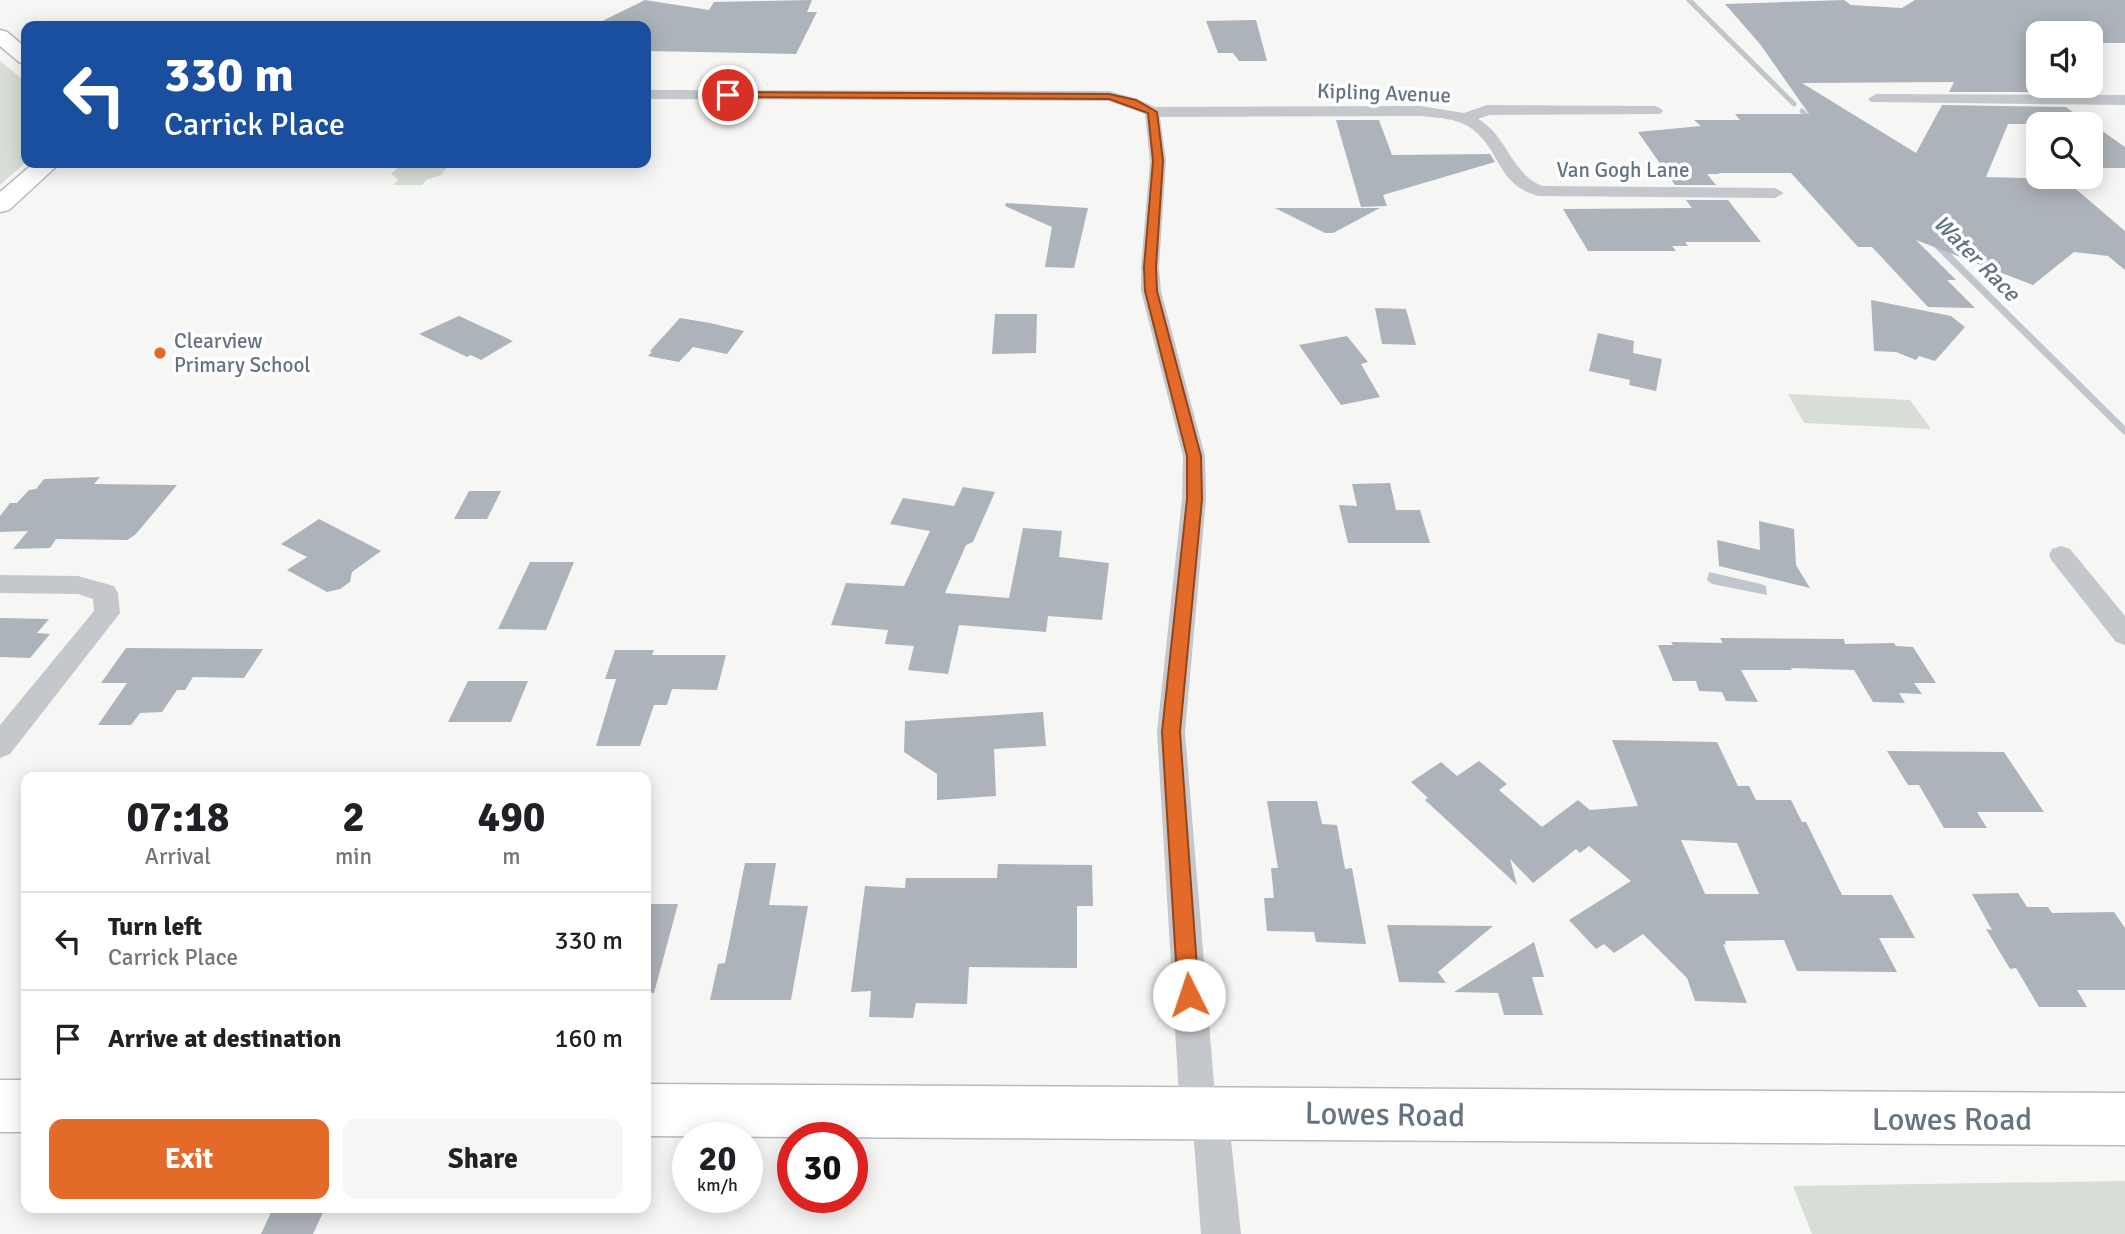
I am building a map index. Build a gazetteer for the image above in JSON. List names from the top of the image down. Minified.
{"streets":{"main road":["Lowes Road"],"street":["Kipling Avenue","Van Gogh Lane"]},"crossings":[["Kipling Avenue","Van Gogh Lane"]],"water":["Water Race"],"places":["Clearview Primary School"],"page":{"turn":["330 m","Carrick Place"],"eta":["07:18","Arrival","2","min","490","m"],"list":[{"name":"Turn left","note":"Carrick Place","value":"330 m"},{"name":"Arrive at destination","value":"160 m"}],"buttons":["Exit","Share"],"speed":"20 km/h","limit":"30"}}
